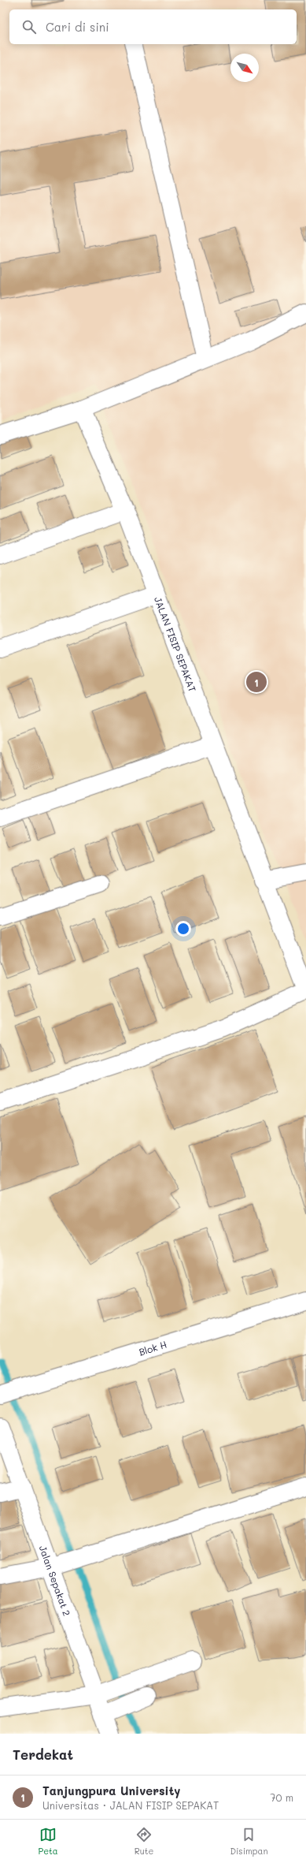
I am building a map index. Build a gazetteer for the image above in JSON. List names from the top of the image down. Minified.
{"streets":{"street":["JALAN FISIP SEPAKAT","Blok H","Jalan Sepakat 2"]},"north":"bottom right","page":{"search":"Cari di sini","pins":"1","heading":"Terdekat","list":[{"mark":"1","name":"Tanjungpura University","note":"Universitas · JALAN FISIP SEPAKAT","value":"70 m"}],"nav":["Peta","Rute","Disimpan"]}}
